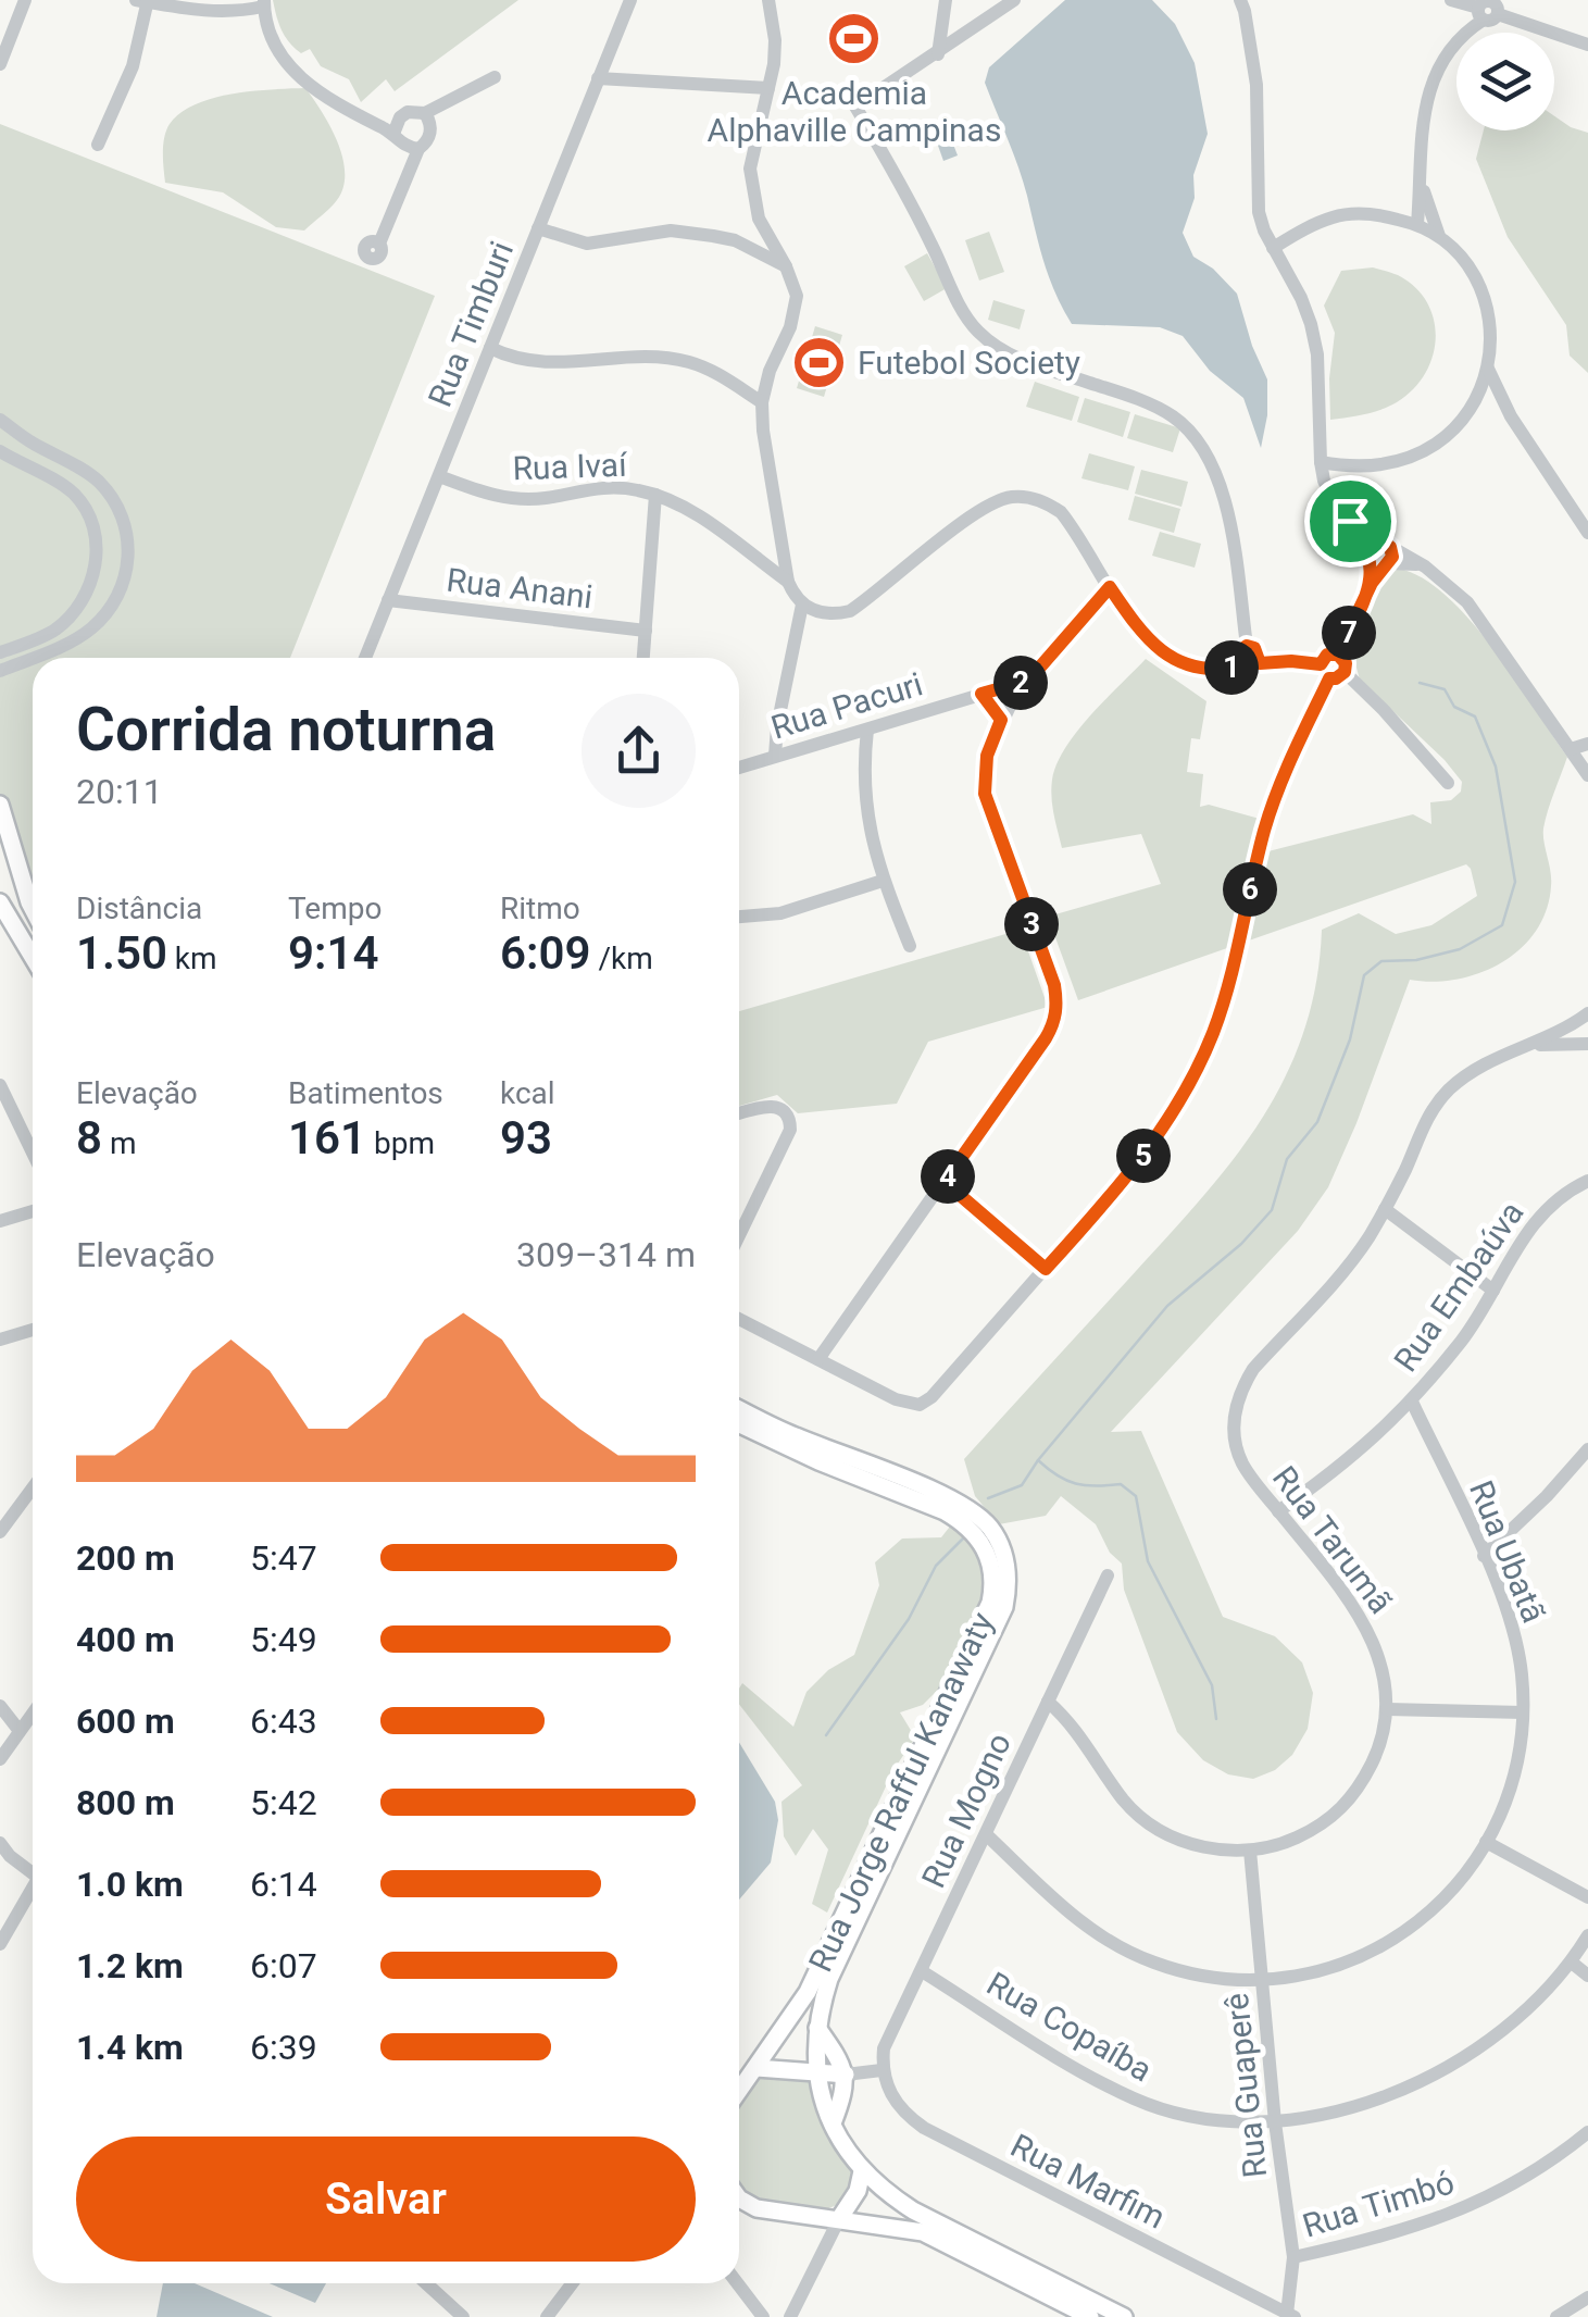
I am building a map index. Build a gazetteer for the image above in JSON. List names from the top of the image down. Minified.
{"streets":{"main road":["Rua Jorge Rafful Kanawaty"],"street":["Rua Timburi","Rua Ivaí","Rua Anani","Rua Pacuri","Rua Embaúva","Rua Tarumã","Rua Ubatã","Rua Mogno","Rua Copaíba","Rua Guaperê","Rua Marfim","Rua Timbó"]},"crossings":[["Rua Timburi","Rua Ivaí"],["Rua Timburi","Rua Anani"],["Rua Embaúva","Rua Tarumã"],["Rua Embaúva","Rua Ubatã"],["Rua Tarumã","Rua Mogno"],["Rua Tarumã","Rua Guaperê"],["Rua Ubatã","Rua Mogno"],["Rua Ubatã","Rua Guaperê"],["Rua Mogno","Rua Copaíba"],["Rua Mogno","Rua Marfim"],["Rua Copaíba","Rua Guaperê"],["Rua Guaperê","Rua Marfim"],["Rua Guaperê","Rua Timbó"]],"places":{"sports":["Academia Alphaville Campinas","Futebol Society"]},"page":{"pins":["7","1","2","6","3","5","4"],"heading":["Corrida noturna","20:11"],"stats":[["Distância","1.50 km"],["Tempo","9:14"],["Ritmo","6:09 /km"],["Elevação","8 m"],["Batimentos","161 bpm"],["kcal","93"]],"chart":["Elevação","309–314 m"],"list":[{"name":"200 m","note":"5:47"},{"name":"400 m","note":"5:49"},{"name":"600 m","note":"6:43"},{"name":"800 m","note":"5:42"},{"name":"1.0 km","note":"6:14"},{"name":"1.2 km","note":"6:07"},{"name":"1.4 km","note":"6:39"}],"buttons":"Salvar"}}
